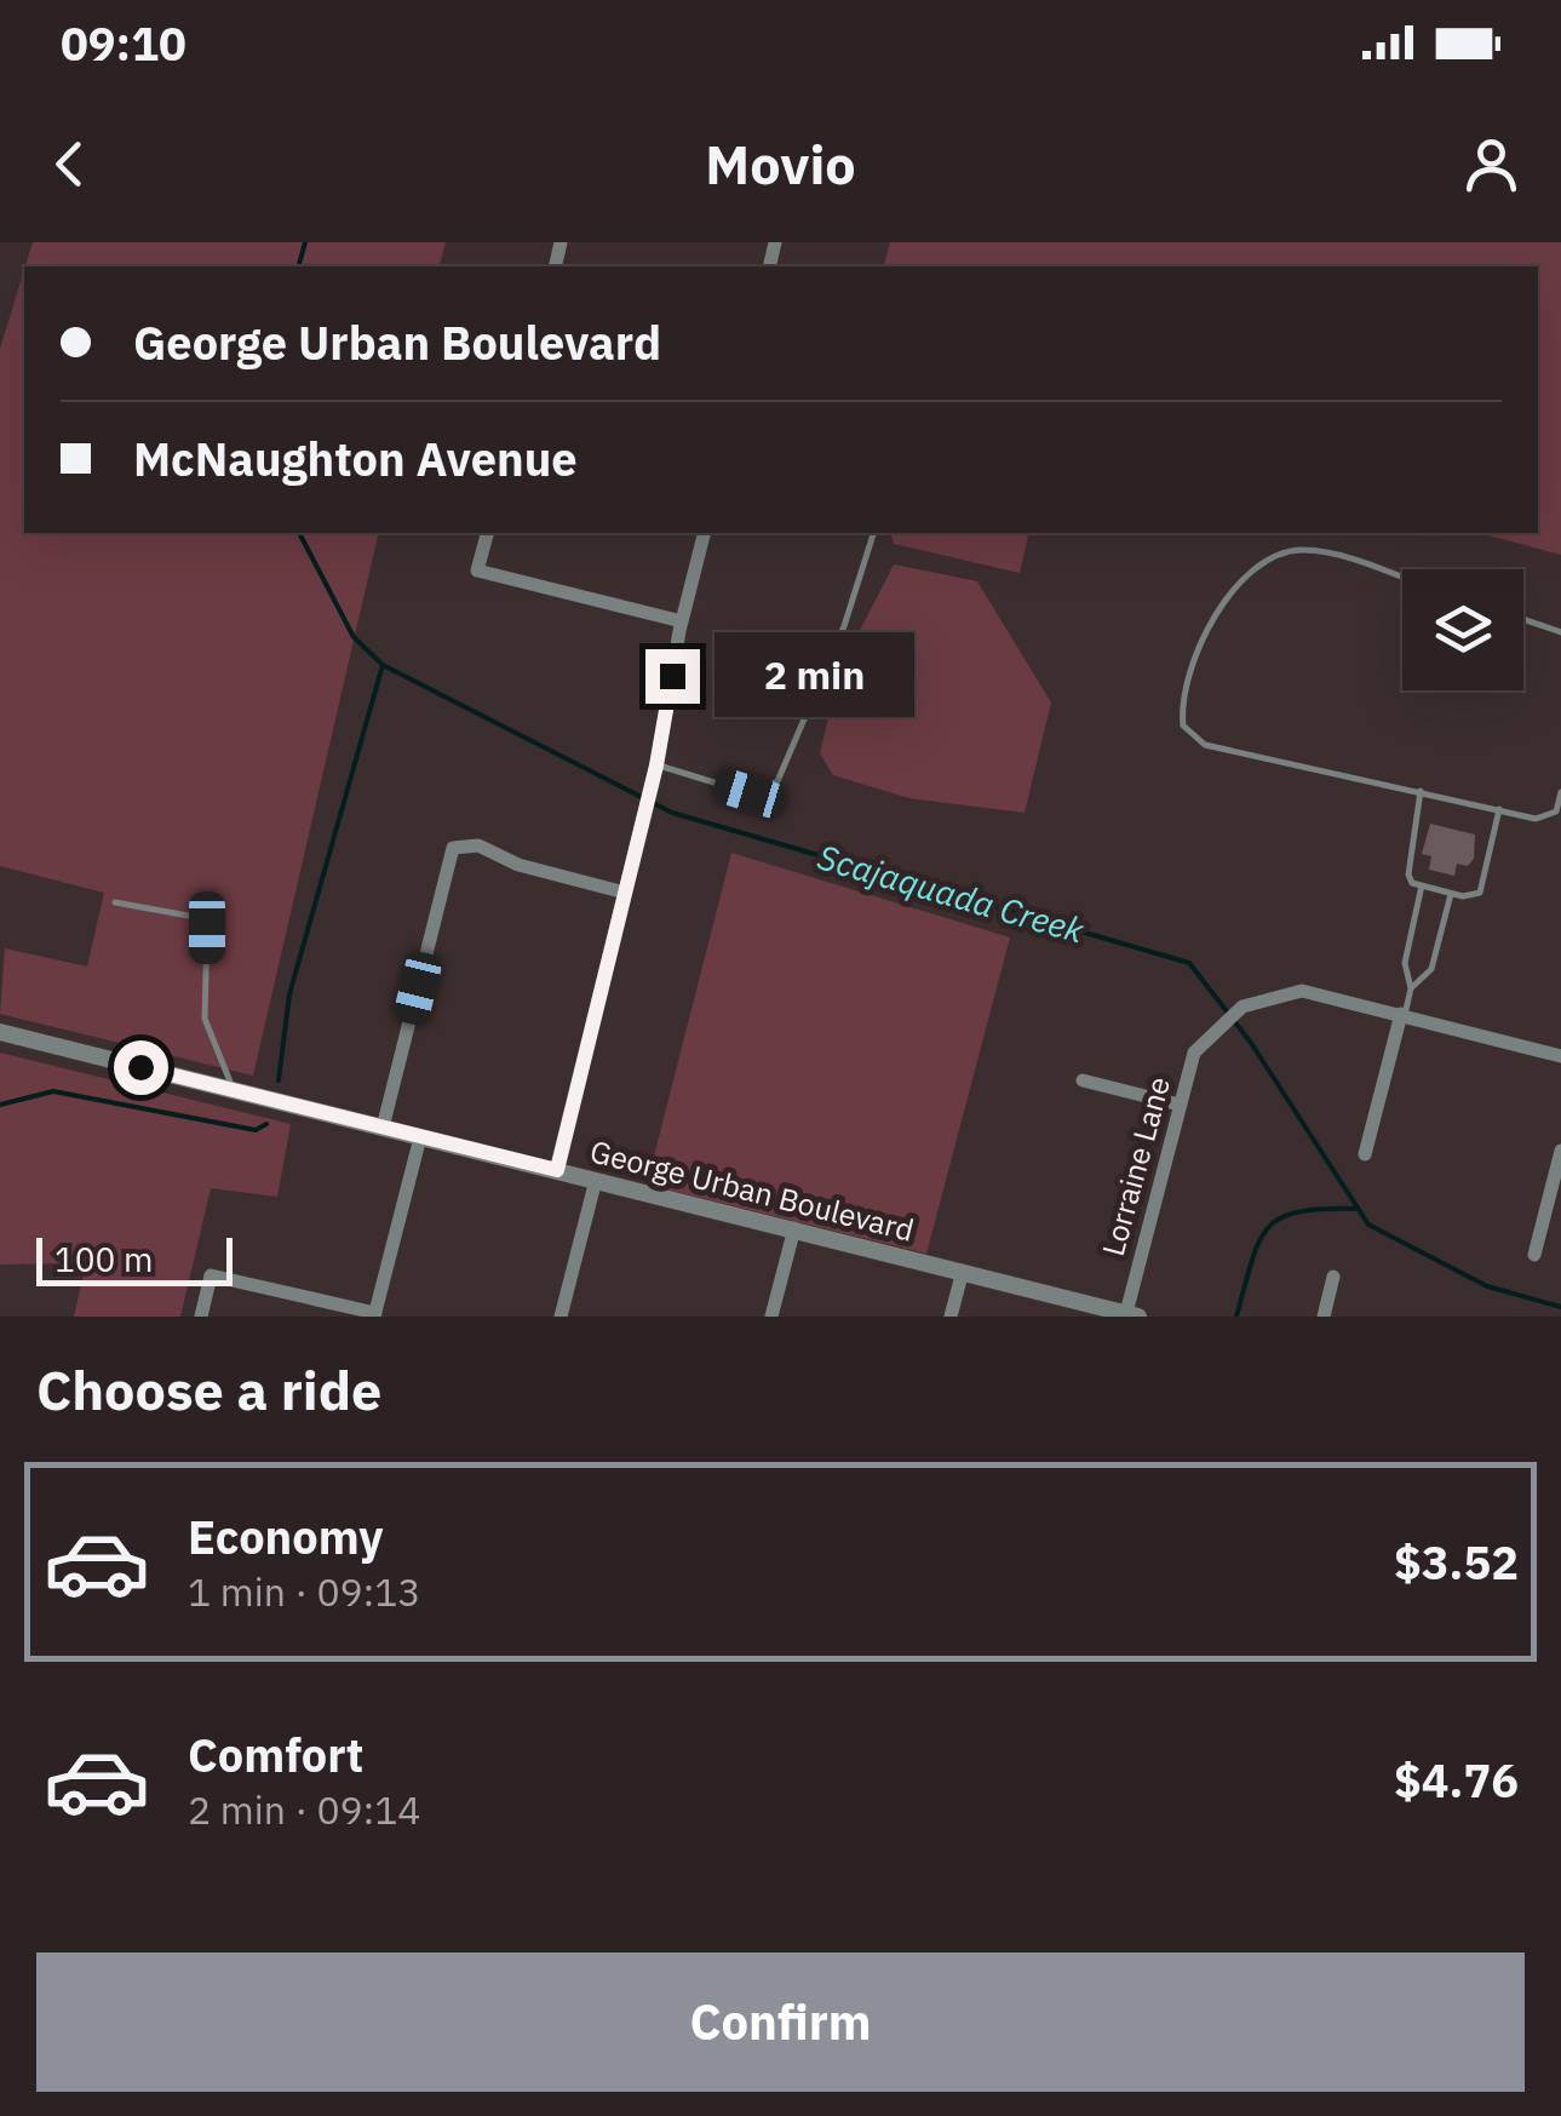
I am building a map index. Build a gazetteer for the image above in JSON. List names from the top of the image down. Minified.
{"streets":{"street":["Lorraine Lane","George Urban Boulevard"]},"crossings":[["Lorraine Lane","George Urban Boulevard"]],"water":["Scajaquada Creek"],"scale_bar":"100 m","page":{"status":"09:10","header":"Movio","banner":["George Urban Boulevard","McNaughton Avenue"],"bubble":"2 min","scale":"100 m","heading":"Choose a ride","list":[{"name":"Economy","note":"1 min · 09:13","value":"$3.52"},{"name":"Comfort","note":"2 min · 09:14","value":"$4.76"}],"buttons":"Confirm"}}
